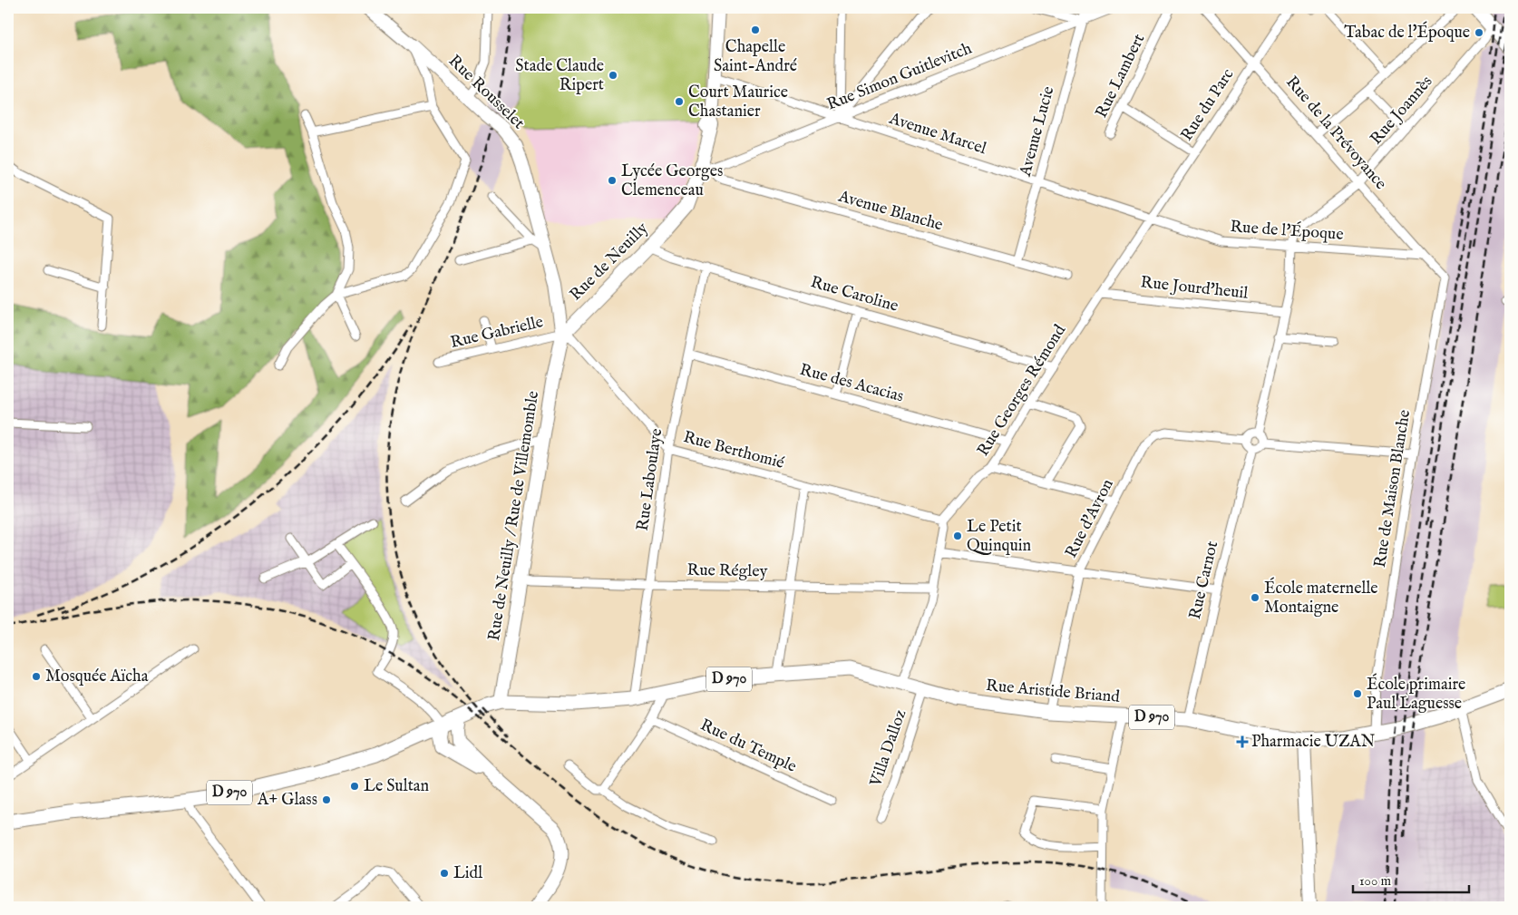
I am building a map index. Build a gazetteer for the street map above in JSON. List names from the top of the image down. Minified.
{"streets":{"main road":["D 970","Rue Aristide Briand"],"street":["Rue Lambert","Rue Simon Guitlevitch","Rue Rousselet","Rue du Parc","Rue Joannès","Avenue Lucie","Rue de la Prévoyance","Avenue Marcel","Avenue Blanche","Rue de l'Époque","Rue de Neuilly","Rue Jourd'heuil","Rue Caroline","Rue Gabrielle","Rue des Acacias","Rue Georges Rémond","Rue Berthomié","Rue Laboulaye","Rue de Maison Blanche","Rue de Neuilly / Rue de Villemomble","Rue d'Avron","Rue Régley","Rue Carnot","Rue du Temple","Villa Dalloz"]},"crossings":[["Rue Simon Guitlevitch","Avenue Lucie"],["Rue Simon Guitlevitch","Avenue Marcel"],["Rue Simon Guitlevitch","Avenue Blanche"],["Rue Simon Guitlevitch","Rue de Neuilly"],["Rue Rousselet","Rue de Neuilly"],["Rue Rousselet","Rue Gabrielle"],["Rue Rousselet","Rue Berthomié"],["Rue Rousselet","Rue de Neuilly / Rue de Villemomble"],["Rue du Parc","Rue de la Prévoyance"],["Rue du Parc","Avenue Marcel"],["Rue du Parc","Rue de l'Époque"],["Rue du Parc","Rue Georges Rémond"],["Rue Joannès","Rue de la Prévoyance"],["Rue Joannès","Rue de l'Époque"],["Avenue Lucie","Avenue Marcel"],["Avenue Lucie","Avenue Blanche"],["Rue de la Prévoyance","Rue de l'Époque"],["Rue de la Prévoyance","Rue de Maison Blanche"],["Avenue Marcel","Rue de l'Époque"],["Avenue Marcel","Rue de Neuilly"],["Avenue Marcel","Rue Georges Rémond"],["Avenue Blanche","Rue de Neuilly"],["Rue de l'Époque","Rue Georges Rémond"],["Rue de Neuilly","Rue Caroline"],["Rue de Neuilly","Rue Gabrielle"],["Rue de Neuilly","Rue Berthomié"],["Rue de Neuilly","Rue de Neuilly / Rue de Villemomble"],["Rue Jourd'heuil","Rue Georges Rémond"],["Rue Caroline","Rue Georges Rémond"],["Rue Caroline","Rue Laboulaye"],["Rue Gabrielle","Rue Berthomié"],["Rue Gabrielle","Rue de Neuilly / Rue de Villemomble"],["Rue des Acacias","Rue Georges Rémond"],["Rue des Acacias","Rue Laboulaye"],["Rue Georges Rémond","Rue Berthomié"],["Rue Berthomié","Rue Laboulaye"],["Rue Berthomié","Rue de Neuilly / Rue de Villemomble"],["Rue Laboulaye","Rue Régley"],["Rue Laboulaye","D 970"],["Rue de Maison Blanche","Rue Aristide Briand"],["Rue de Neuilly / Rue de Villemomble","Rue Régley"],["Rue de Neuilly / Rue de Villemomble","D 970"],["Rue d'Avron","Rue Carnot"],["Rue d'Avron","Rue Aristide Briand"],["Rue Carnot","Rue Aristide Briand"],["D 970","Rue Aristide Briand"],["Rue Aristide Briand","Villa Dalloz"]],"places":{"other":["Chapelle Saint-André","Tabac de l'Époque","Stade Claude Ripert","Court Maurice Chastanier","Lycée Georges Clemenceau","Le Petit Quinquin","École maternelle Montaigne","Mosquée Aïcha","École primaire Paul Laguesse","Le Sultan","A+ Glass","Lidl"],"health":["Pharmacie UZAN"]},"scale_bar":"100 m"}
